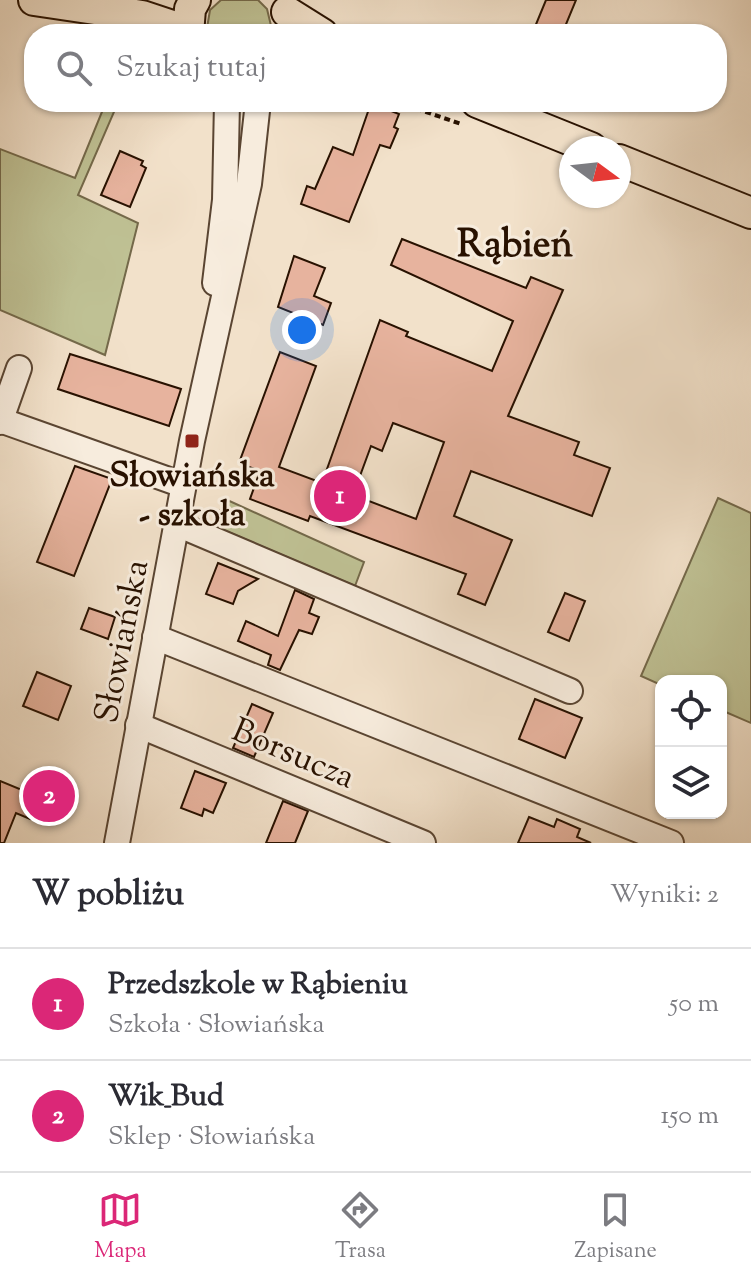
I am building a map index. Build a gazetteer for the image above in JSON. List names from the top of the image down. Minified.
{"streets":{"street":["Słowiańska","Borsucza"]},"crossings":[["Słowiańska","Borsucza"]],"districts":["Rąbień"],"places":{"transit":["Słowiańska - szkoła"]},"north":"right","page":{"search":"Szukaj tutaj","pins":["1","2"],"heading":["W pobliżu","Wyniki: 2"],"list":[{"mark":"1","name":"Przedszkole w Rąbieniu","note":"Szkoła · Słowiańska","value":"50 m"},{"mark":"2","name":"Wik_Bud","note":"Sklep · Słowiańska","value":"150 m"}],"nav":["Mapa","Trasa","Zapisane"]}}
